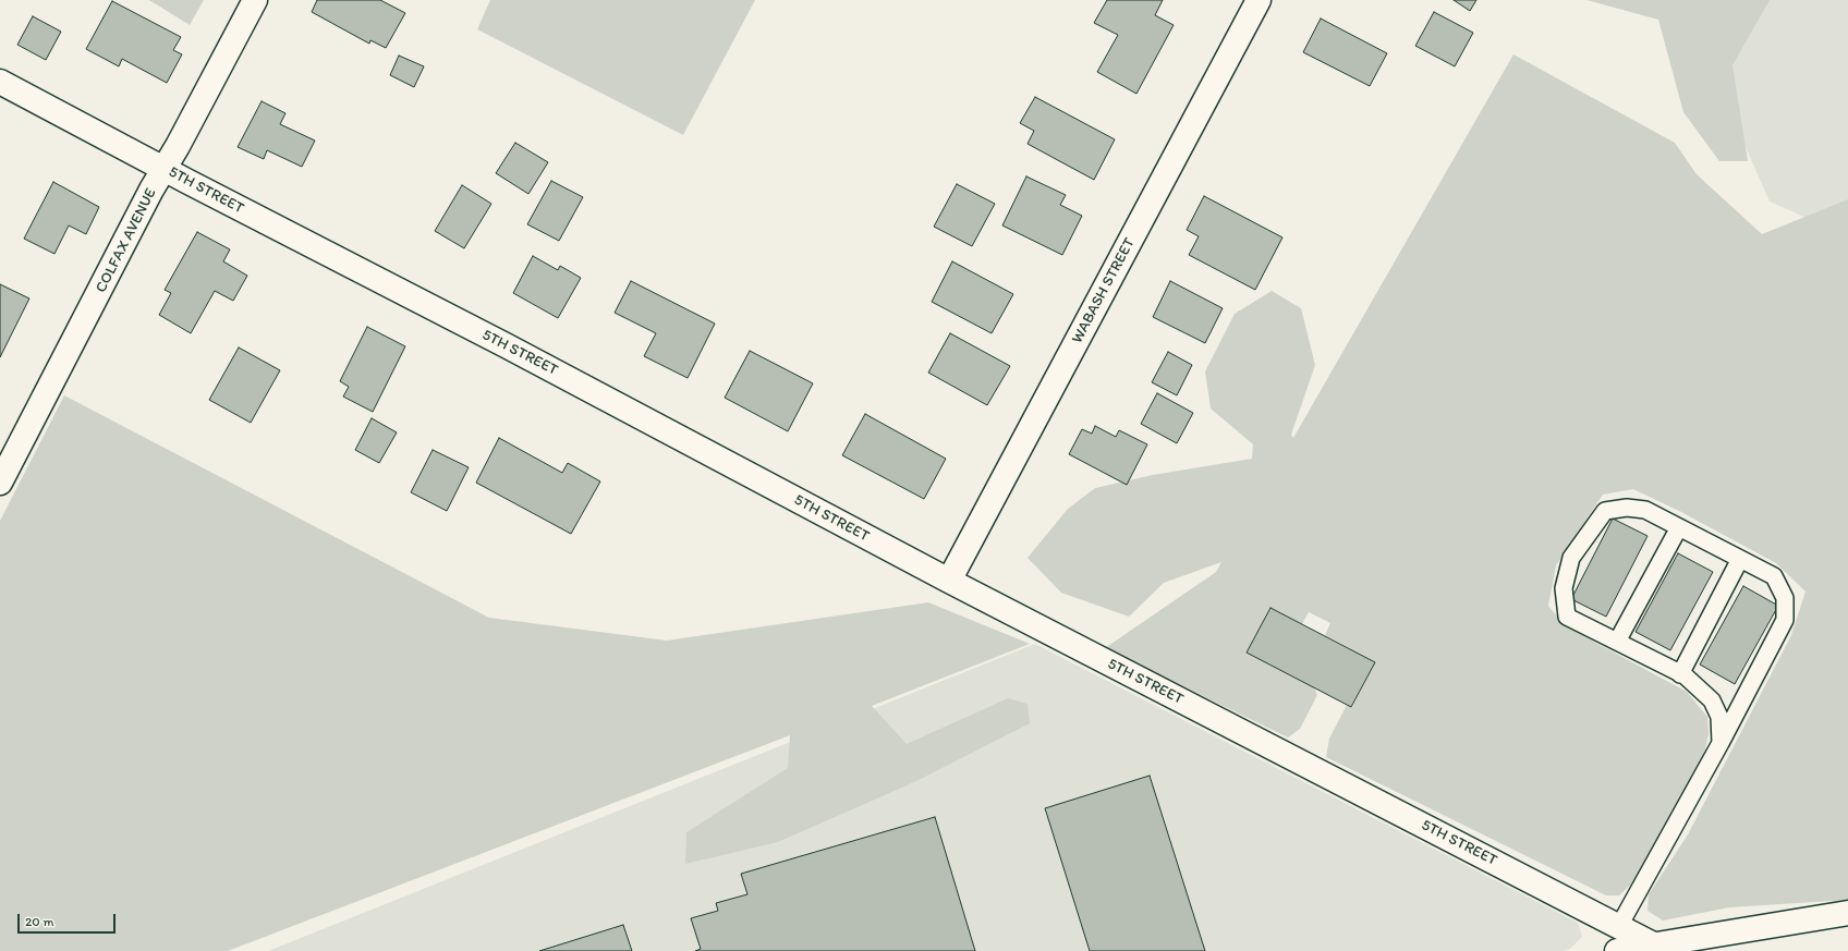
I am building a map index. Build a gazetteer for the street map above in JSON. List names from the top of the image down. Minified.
{"streets":{"street":["5TH STREET","COLFAX AVENUE","WABASH STREET"]},"crossings":[["5TH STREET","COLFAX AVENUE"],["5TH STREET","WABASH STREET"]],"scale_bar":"20 m"}
